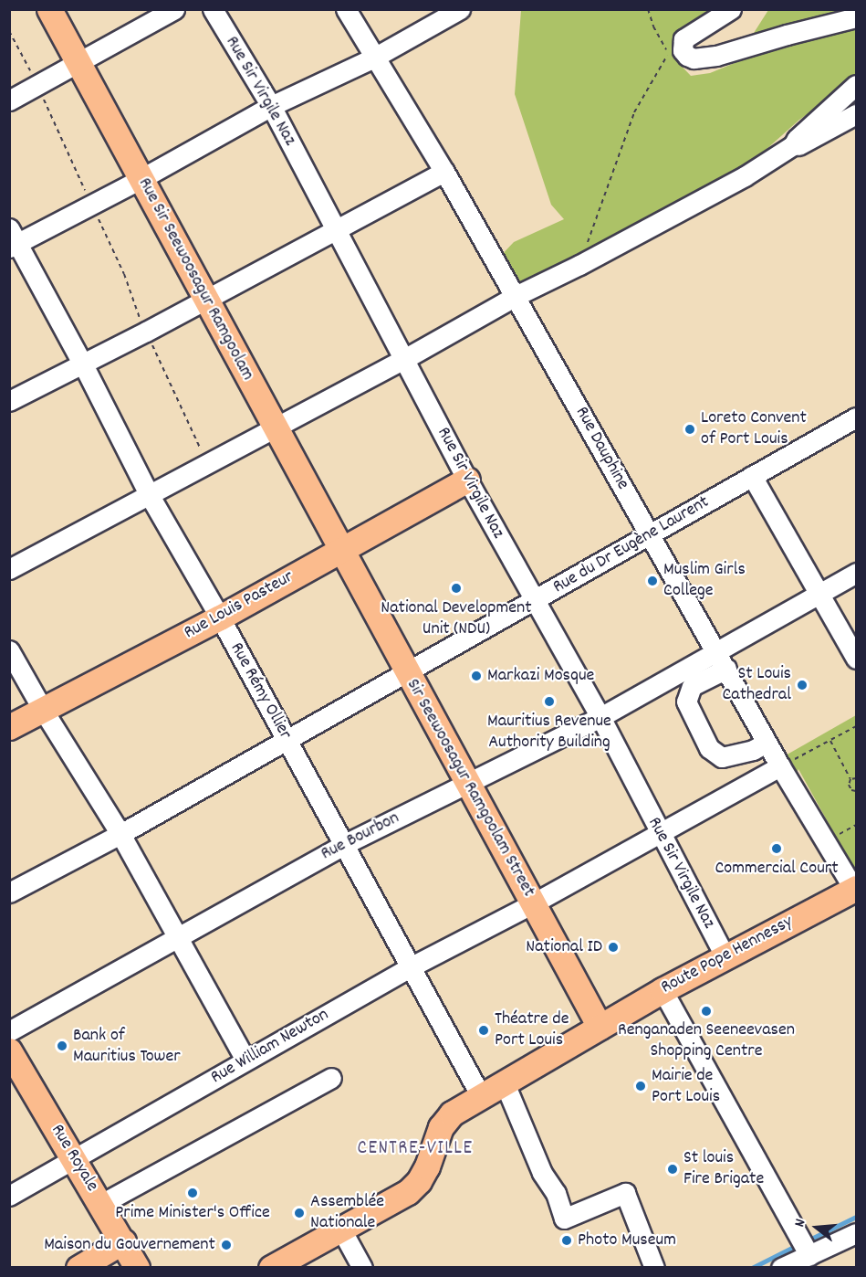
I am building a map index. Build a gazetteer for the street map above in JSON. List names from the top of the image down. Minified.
{"streets":{"main road":["Rue Sir Seewoosagur Ramgoolam","Rue Louis Pasteur","Sir Seewoosagur Ramgoolam Street","Route Pope Hennessy","Rue Royale"],"street":["Rue Sir Virgile Naz","Rue Dauphine","Rue du Dr Eugène Laurent","Rue Rémy Ollier","Rue Bourbon","Rue William Newton"]},"crossings":[["Rue Sir Virgile Naz","Rue du Dr Eugène Laurent"],["Rue Sir Virgile Naz","Rue Louis Pasteur"],["Rue Sir Virgile Naz","Rue Bourbon"],["Rue Sir Virgile Naz","Route Pope Hennessy"],["Rue Sir Virgile Naz","Rue William Newton"],["Rue Sir Seewoosagur Ramgoolam","Rue Louis Pasteur"],["Rue Sir Seewoosagur Ramgoolam","Sir Seewoosagur Ramgoolam Street"],["Rue Dauphine","Rue du Dr Eugène Laurent"],["Rue Dauphine","Rue Bourbon"],["Rue Dauphine","Route Pope Hennessy"],["Rue Dauphine","Rue William Newton"],["Rue du Dr Eugène Laurent","Rue Rémy Ollier"],["Rue du Dr Eugène Laurent","Sir Seewoosagur Ramgoolam Street"],["Rue Louis Pasteur","Rue Rémy Ollier"],["Rue Louis Pasteur","Sir Seewoosagur Ramgoolam Street"],["Rue Rémy Ollier","Rue Bourbon"],["Rue Rémy Ollier","Route Pope Hennessy"],["Rue Rémy Ollier","Rue William Newton"],["Sir Seewoosagur Ramgoolam Street","Rue Bourbon"],["Sir Seewoosagur Ramgoolam Street","Route Pope Hennessy"],["Sir Seewoosagur Ramgoolam Street","Rue William Newton"],["Rue William Newton","Rue Royale"]],"districts":["CENTRE-VILLE"],"places":["Loreto Convent of Port Louis","Muslim Girls College","National Development Unit (NDU)","Markazi Mosque","St Louis Cathedral","Mauritius Revenue Authority Building","Commercial Court","National ID","Renganaden Seeneevasen Shopping Centre","Théatre de Port Louis","Bank of Mauritius Tower","Mairie de Port Louis","St louis Fire Brigate","Prime Minister's Office","Assemblée Nationale","Photo Museum","Maison du Gouvernement"],"north":"left"}
